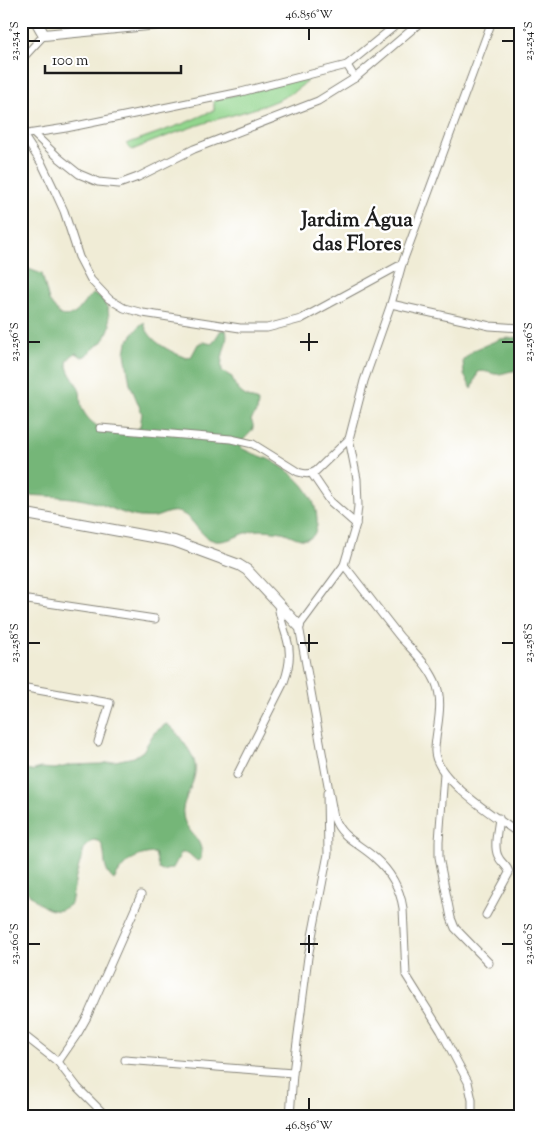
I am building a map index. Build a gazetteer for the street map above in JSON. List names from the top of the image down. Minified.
{"districts":["Jardim Água das Flores"],"scale_bar":"100 m","coordinates":["46.856°W","23.254°S","23.256°S","23.258°S","23.260°S"]}
